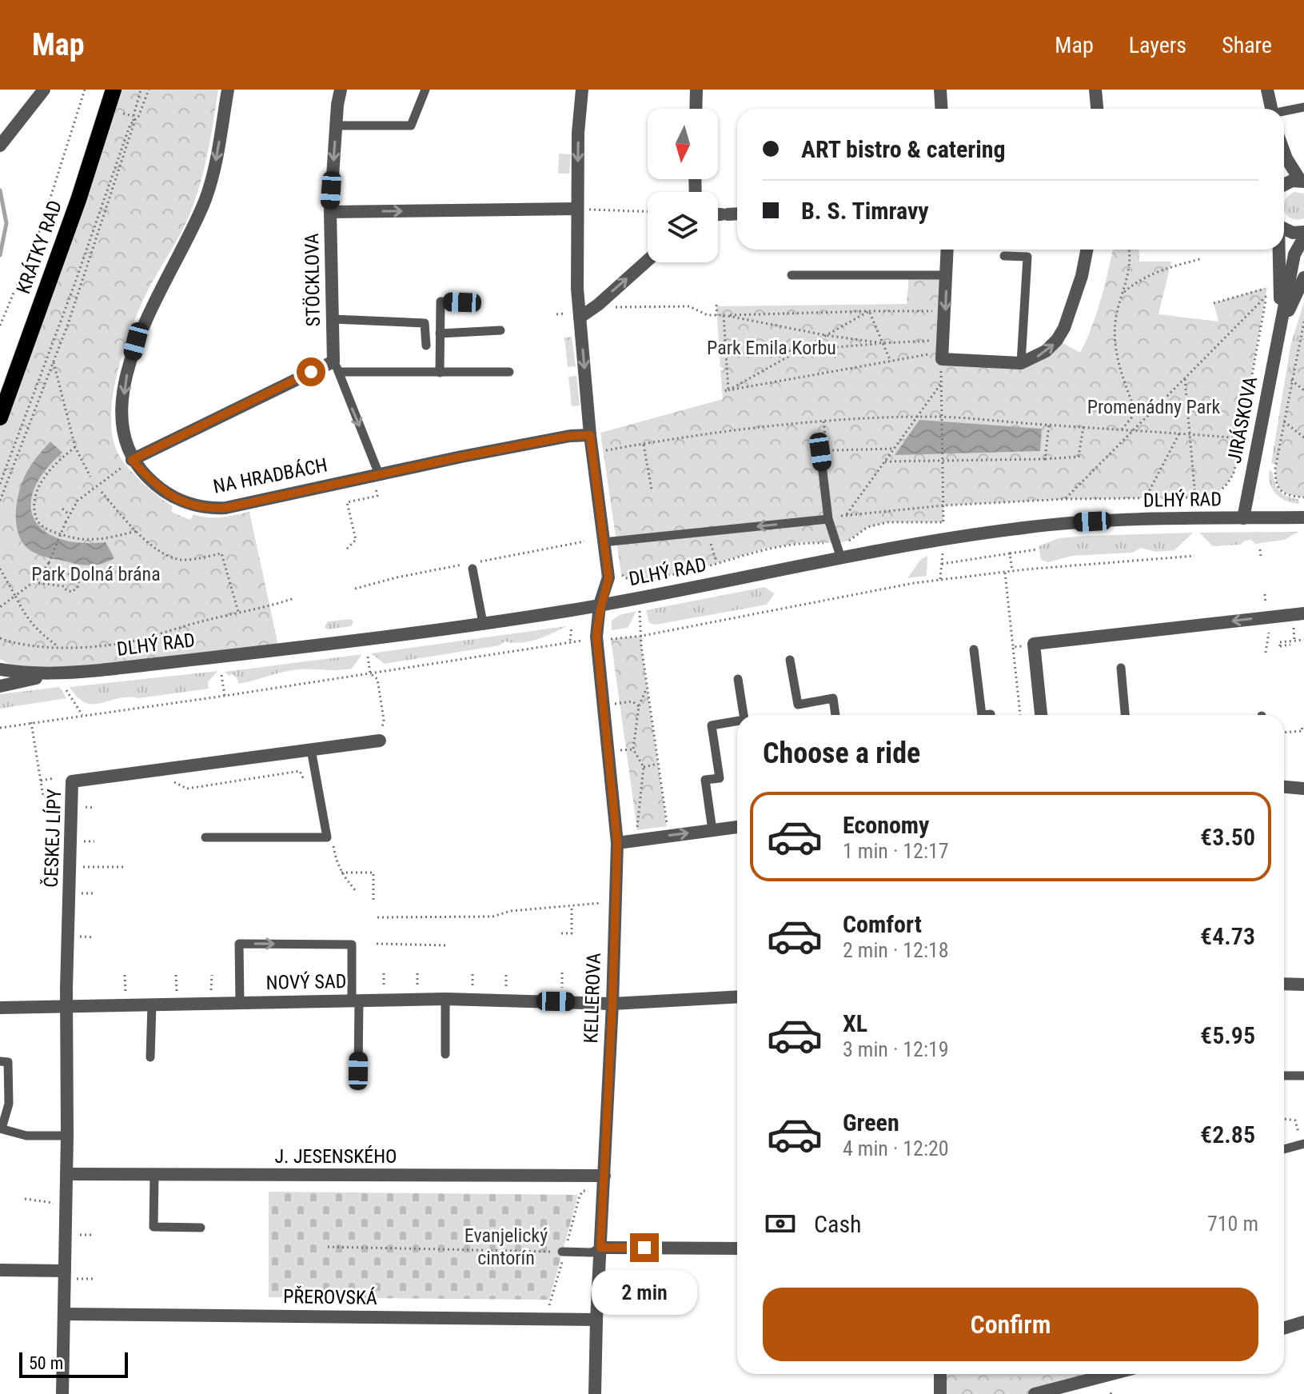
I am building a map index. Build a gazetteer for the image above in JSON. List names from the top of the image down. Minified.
{"streets":{"main road":["KRÁTKY RAD"],"street":["STÖCKLOVA","JIRÁSKOVA","NA HRADBÁCH","DLHÝ RAD","ČESKEJ LÍPY","NOVÝ SAD","KELLEROVA","J. JESENSKÉHO","PŘEROVSKÁ"]},"crossings":[["JIRÁSKOVA","DLHÝ RAD"],["NA HRADBÁCH","KELLEROVA"],["DLHÝ RAD","KELLEROVA"],["ČESKEJ LÍPY","NOVÝ SAD"],["ČESKEJ LÍPY","J. JESENSKÉHO"],["ČESKEJ LÍPY","PŘEROVSKÁ"],["NOVÝ SAD","KELLEROVA"],["KELLEROVA","J. JESENSKÉHO"],["KELLEROVA","PŘEROVSKÁ"]],"one_way":["NA HRADBÁCH"],"parks":["Park Emila Korbu","Promenádny Park","Park Dolná brána","Evanjelický cintorín"],"scale_bar":"50 m","north":"bottom","page":{"header":"Map","nav":["Map","Layers","Share"],"banner":["ART bistro & catering","B. S. Timravy"],"heading":"Choose a ride","list":[{"name":"Economy","note":"1 min · 12:17","value":"€3.50"},{"name":"Comfort","note":"2 min · 12:18","value":"€4.73"},{"name":"XL","note":"3 min · 12:19","value":"€5.95"},{"name":"Green","note":"4 min · 12:20","value":"€2.85"}],"pay":["Cash","710 m"],"bubble":"2 min","buttons":"Confirm","scale":"50 m"}}
